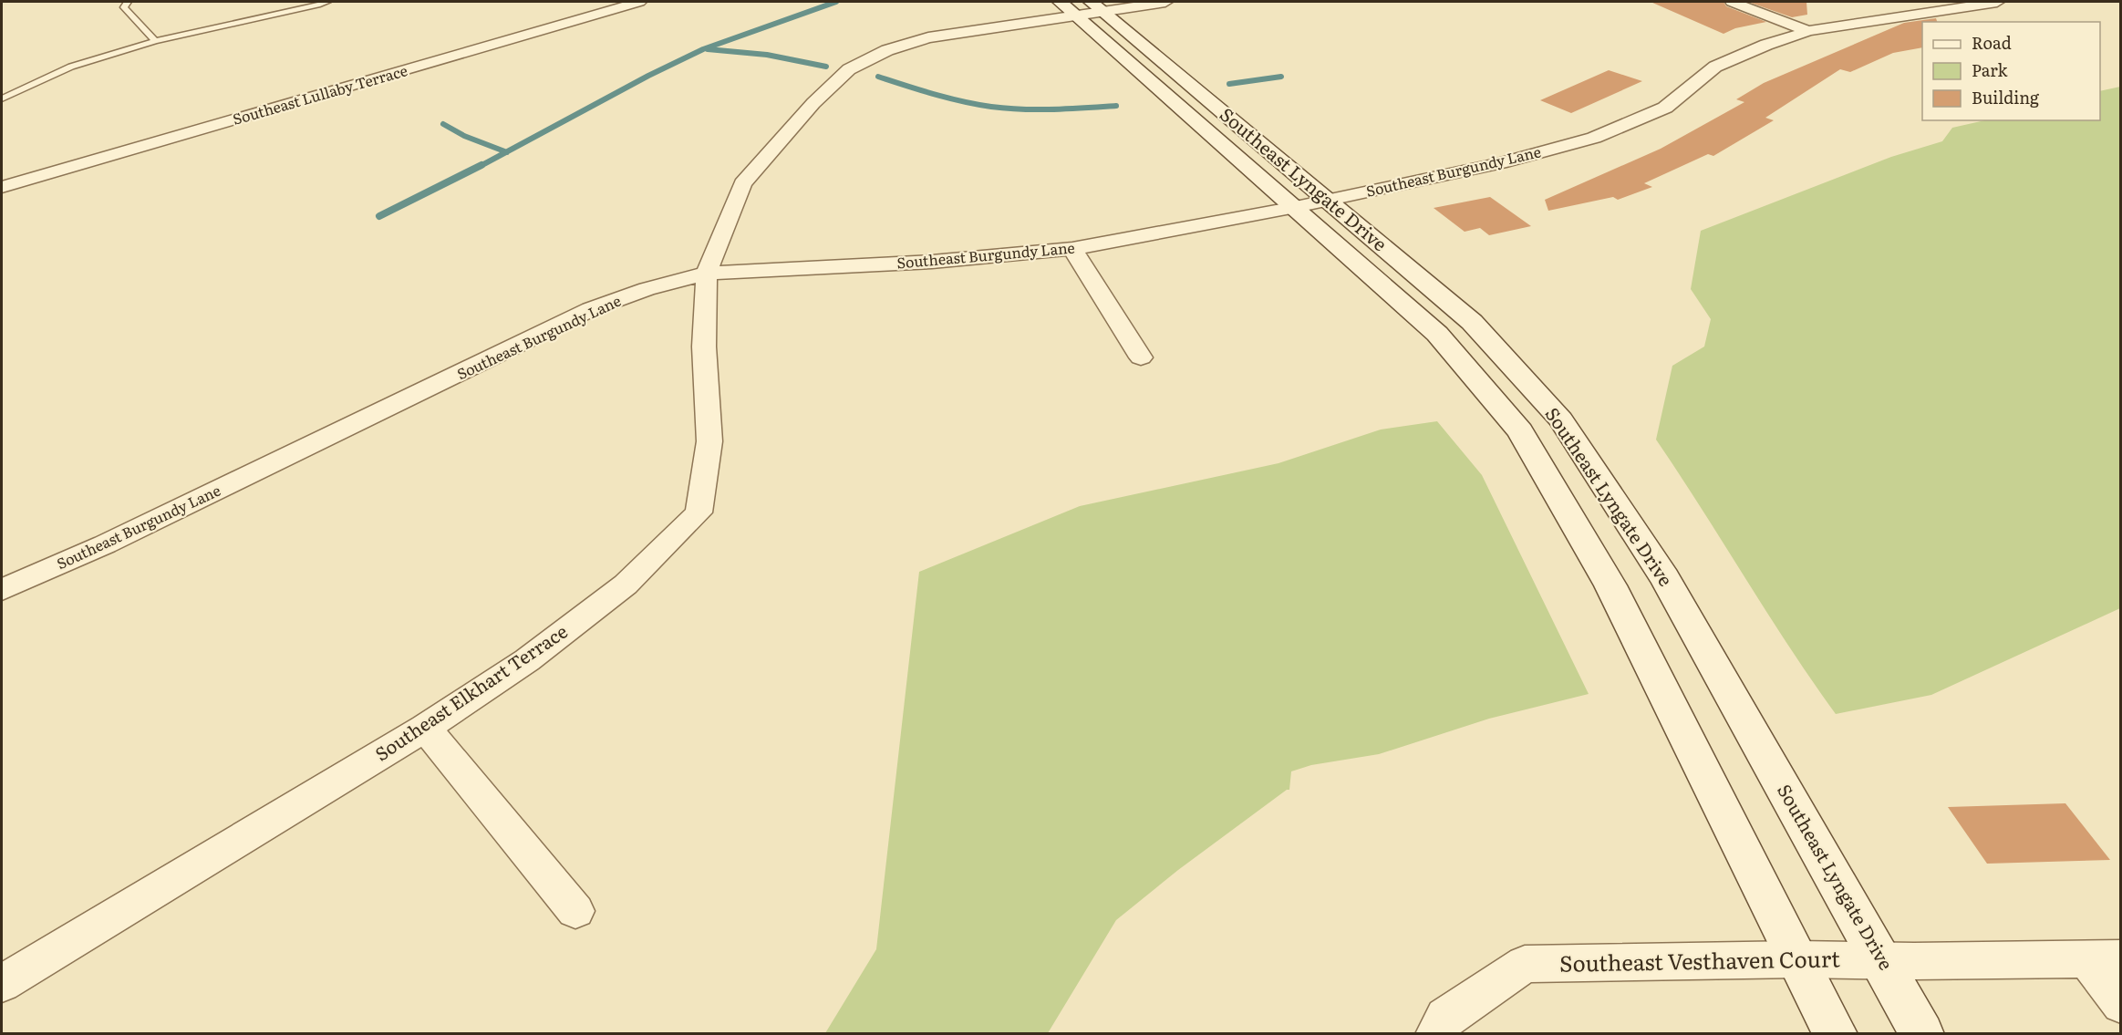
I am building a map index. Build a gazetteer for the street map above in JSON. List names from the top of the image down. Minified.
{"streets":{"street":["Southeast Lullaby Terrace","Southeast Burgundy Lane","Southeast Lyngate Drive","Southeast Elkhart Terrace","Southeast Vesthaven Court"]},"crossings":[["Southeast Burgundy Lane","Southeast Lyngate Drive"],["Southeast Burgundy Lane","Southeast Elkhart Terrace"],["Southeast Lyngate Drive","Southeast Elkhart Terrace"],["Southeast Lyngate Drive","Southeast Vesthaven Court"]],"legend":["Road","Park","Building"]}
